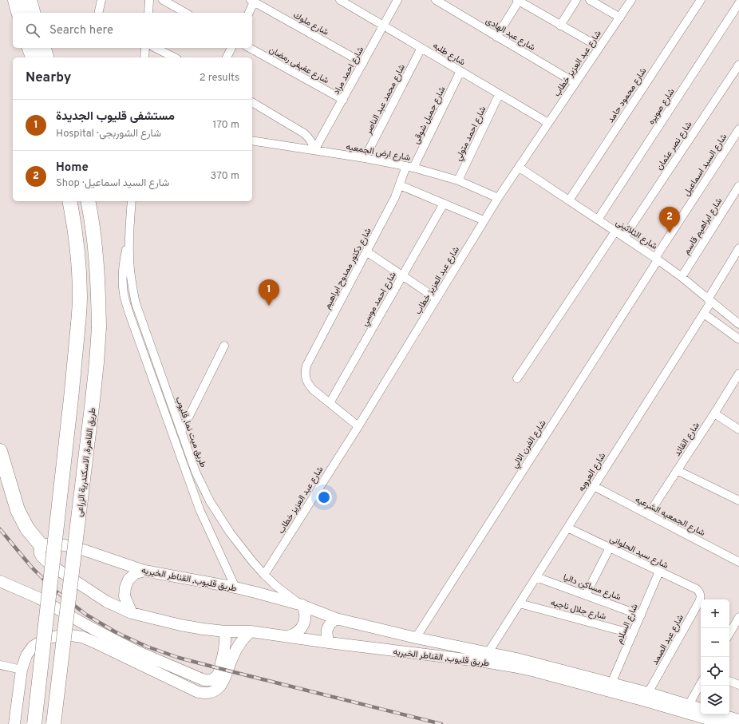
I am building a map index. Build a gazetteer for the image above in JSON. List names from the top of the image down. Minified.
{"streets":{"highway":["طريق القاهرة, الاسكندرية الزراعى"],"main road":["طريق قليوب, القناطر الخيريه"],"street":["شارع ملوك","شارع عبد الهادى","شارع طلبه","شارع عبد العزيز خطاب","شارع عفيفى رمضان","شارع احمد مراد","شارع محمود حامد","شارع محمد عبد الناصر","شارع صويره","شارع جميل شوقى","شارع احمد متولي","شارع نصر عثمان","شارع ارض الجمعيه","شارع السيد اسماعيل","شارع ابراهيم قاسم","شارع الثلاثينى","شارع دكتور ممدوح ابراهيم","شارع احمد موسي","طريق ميت نما, قليوب","شارع القائد","شارع الفرن الالي","شارع العروبه","شارع الجمعيه الشرعيه","شارع سيد الحلوانى","شارع مساكن داليا","شارع جلال ناجيه","شارع السلام","شارع عبد الصمد"]},"crossings":[["شارع ملوك","شارع احمد مراد"],["شارع عبد الهادى","شارع عبد العزيز خطاب"],["شارع طلبه","شارع عبد العزيز خطاب"],["شارع طلبه","شارع احمد مراد"],["شارع طلبه","شارع محمد عبد الناصر"],["شارع طلبه","شارع جميل شوقى"],["شارع طلبه","شارع احمد متولي"],["شارع عبد العزيز خطاب","شارع ارض الجمعيه"],["شارع عبد العزيز خطاب","شارع الثلاثينى"],["شارع عبد العزيز خطاب","طريق ميت نما, قليوب"],["شارع عفيفى رمضان","شارع احمد مراد"],["شارع احمد مراد","شارع ارض الجمعيه"],["شارع محمود حامد","شارع الثلاثينى"],["شارع محمد عبد الناصر","شارع ارض الجمعيه"],["شارع صويره","شارع الثلاثينى"],["شارع جميل شوقى","شارع ارض الجمعيه"],["شارع جميل شوقى","شارع دكتور ممدوح ابراهيم"],["شارع احمد متولي","شارع ارض الجمعيه"],["شارع نصر عثمان","شارع الثلاثينى"],["شارع ارض الجمعيه","شارع دكتور ممدوح ابراهيم"],["شارع السيد اسماعيل","شارع الثلاثينى"],["شارع السيد اسماعيل","شارع الفرن الالي"],["شارع ابراهيم قاسم","شارع الثلاثينى"],["شارع الثلاثينى","شارع الفرن الالي"],["شارع الثلاثينى","شارع العروبه"],["شارع دكتور ممدوح ابراهيم","شارع احمد موسي"],["طريق ميت نما, قليوب","طريق قليوب, القناطر الخيريه"],["شارع القائد","شارع الجمعيه الشرعيه"],["شارع الفرن الالي","طريق قليوب, القناطر الخيريه"],["شارع العروبه","شارع الجمعيه الشرعيه"],["شارع العروبه","شارع سيد الحلوانى"],["شارع العروبه","طريق قليوب, القناطر الخيريه"],["شارع العروبه","شارع مساكن داليا"],["شارع العروبه","شارع جلال ناجيه"],["شارع سيد الحلوانى","شارع السلام"],["شارع سيد الحلوانى","شارع عبد الصمد"],["طريق قليوب, القناطر الخيريه","شارع السلام"],["طريق قليوب, القناطر الخيريه","شارع عبد الصمد"],["شارع مساكن داليا","شارع السلام"],["شارع جلال ناجيه","شارع السلام"]],"page":{"search":"Search here","heading":["Nearby","2 results"],"list":[{"mark":"1","name":"مستشفى قليوب الجديدة","note":"Hospital · شارع الشوربجى","value":"170 m"},{"mark":"2","name":"Home","note":"Shop · شارع السيد اسماعيل","value":"370 m"}],"pins":["2","1"],"map_buttons":["+","−"]}}
